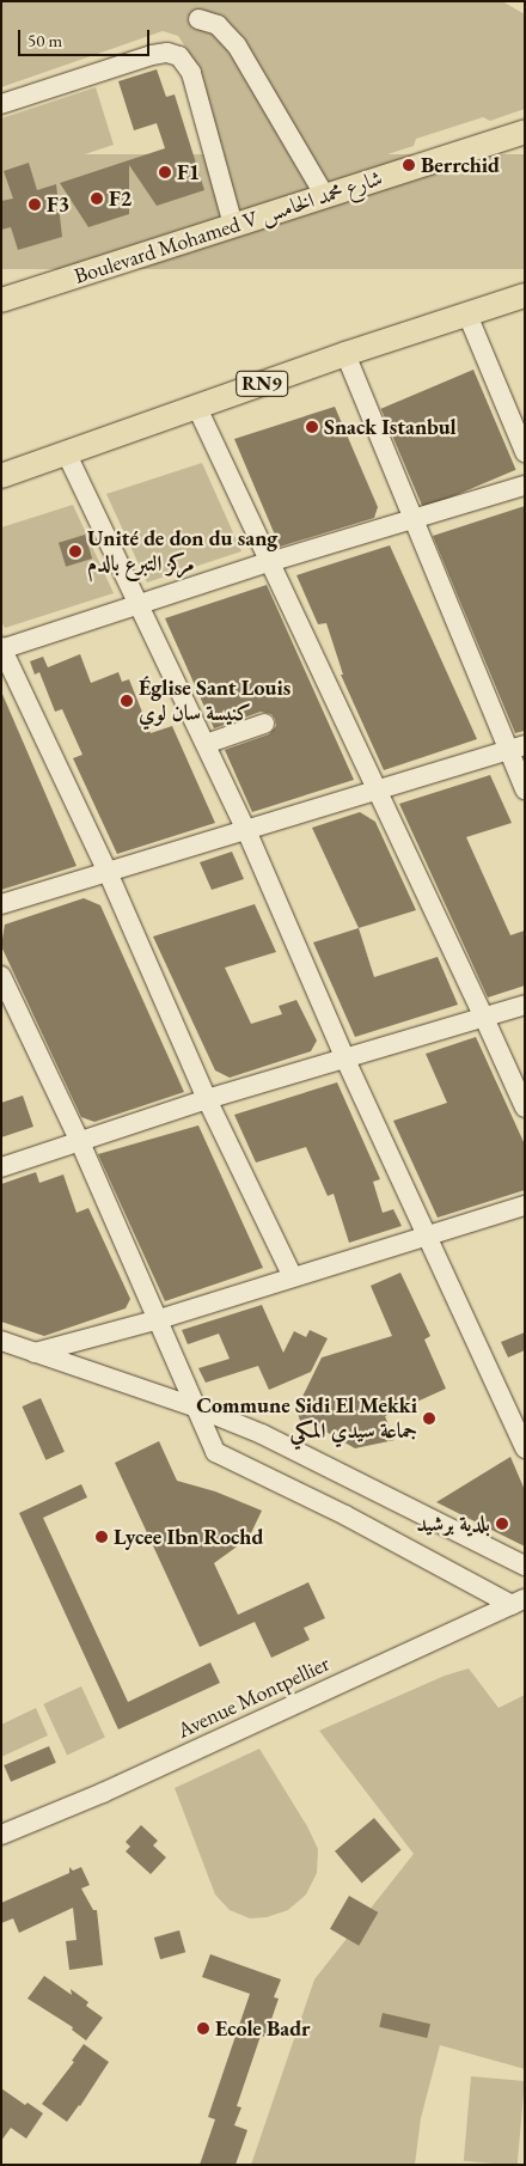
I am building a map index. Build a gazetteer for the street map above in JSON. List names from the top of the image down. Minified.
{"streets":{"main road":["Boulevard Mohamed V شارع محمد الخامس","RN9"],"street":["Avenue Montpellier"]},"places":["Berrchid","F1","F2","F3","Snack Istanbul","Unité de don du sang مركز التبرع بالدم","Église Sant Louis كنيسة سان لوي","Commune Sidi El Mekki جماعة سيدي المكي","بلدية برشيد","Lycee Ibn Rochd","Ecole Badr"],"scale_bar":"50 m"}
